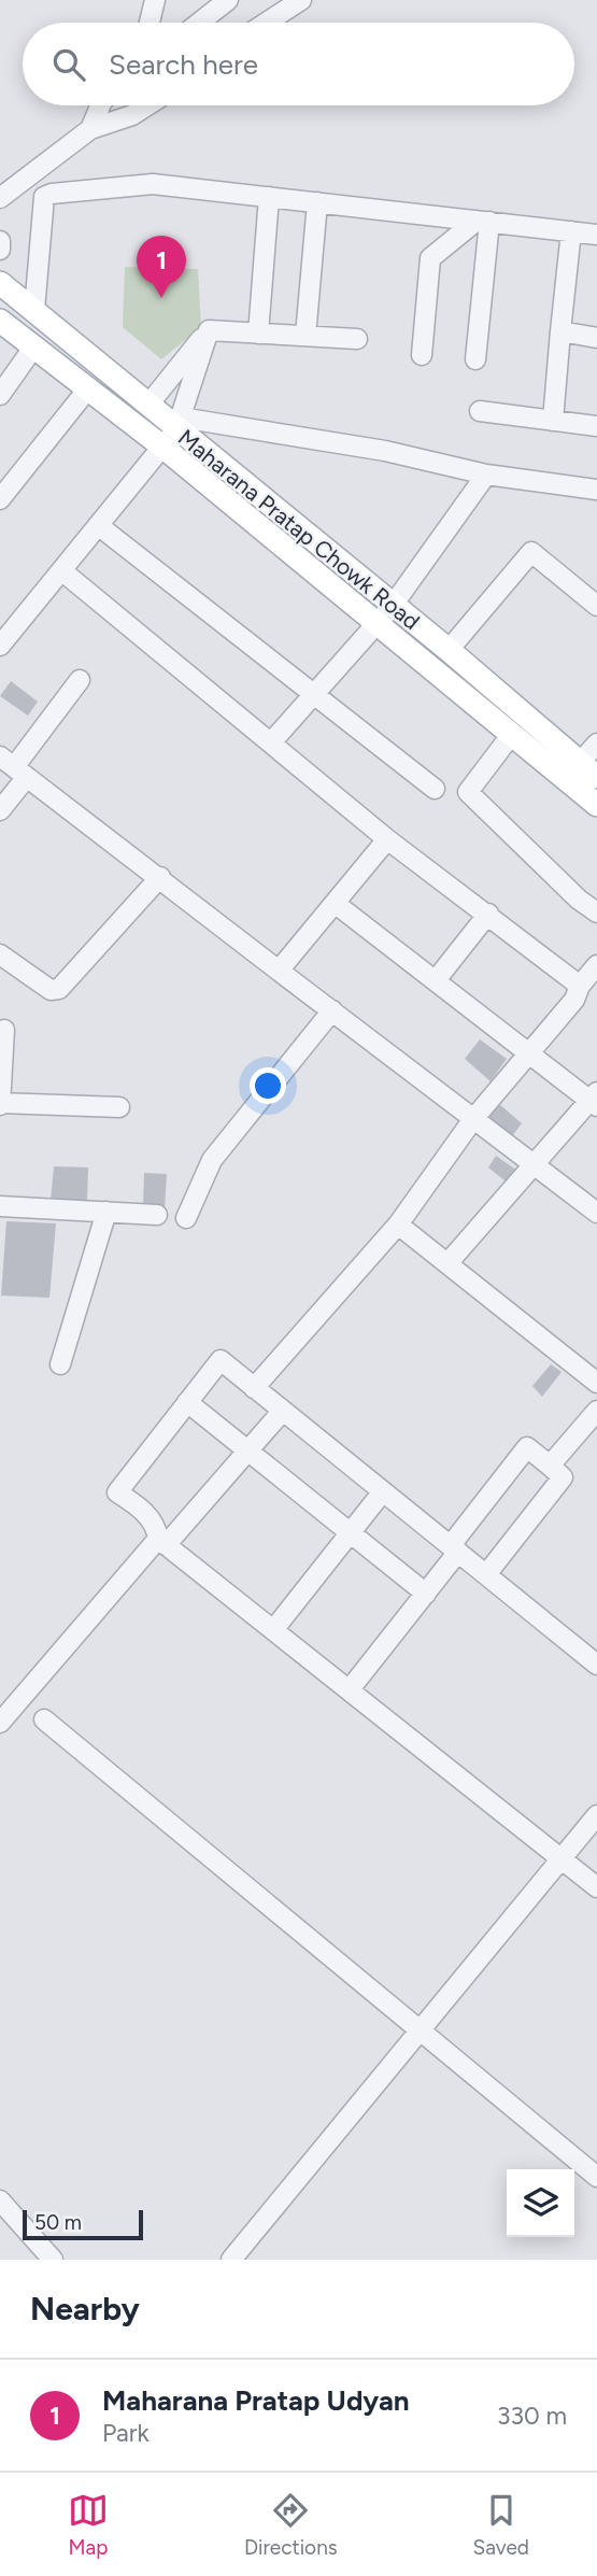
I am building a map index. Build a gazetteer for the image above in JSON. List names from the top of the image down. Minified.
{"streets":{"main road":["Maharana Pratap Chowk Road"]},"scale_bar":"50 m","page":{"search":"Search here","pins":"1","scale":"50 m","heading":"Nearby","list":[{"mark":"1","name":"Maharana Pratap Udyan","note":"Park","value":"330 m"}],"nav":["Map","Directions","Saved"]}}
